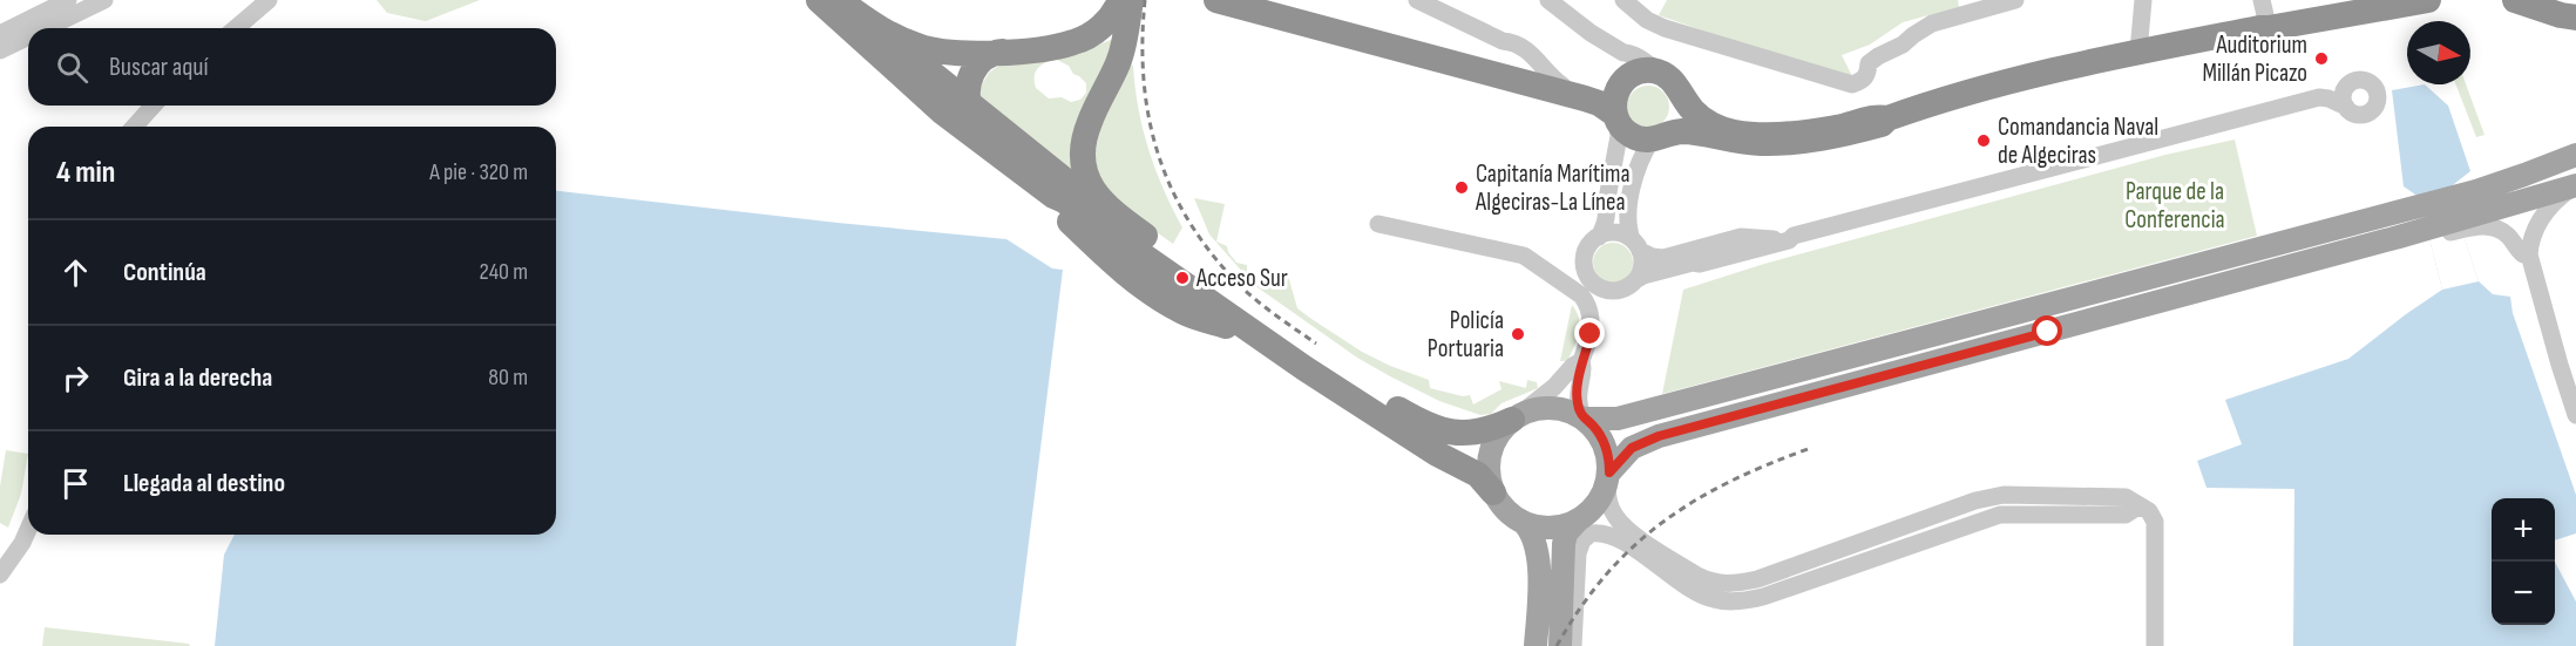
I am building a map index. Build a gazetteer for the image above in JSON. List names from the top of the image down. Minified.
{"parks":["Parque de la Conferencia"],"places":["Auditorium Millán Picazo","Comandancia Naval de Algeciras","Capitanía Marítima Algeciras-La Línea","Acceso Sur","Policía Portuaria"],"north":"right","page":{"search":"Buscar aquí","heading":["4 min","A pie · 320 m"],"list":[["Continúa","240 m"],["Gira a la derecha","80 m"],"Llegada al destino"],"map_buttons":["+","−"]}}
